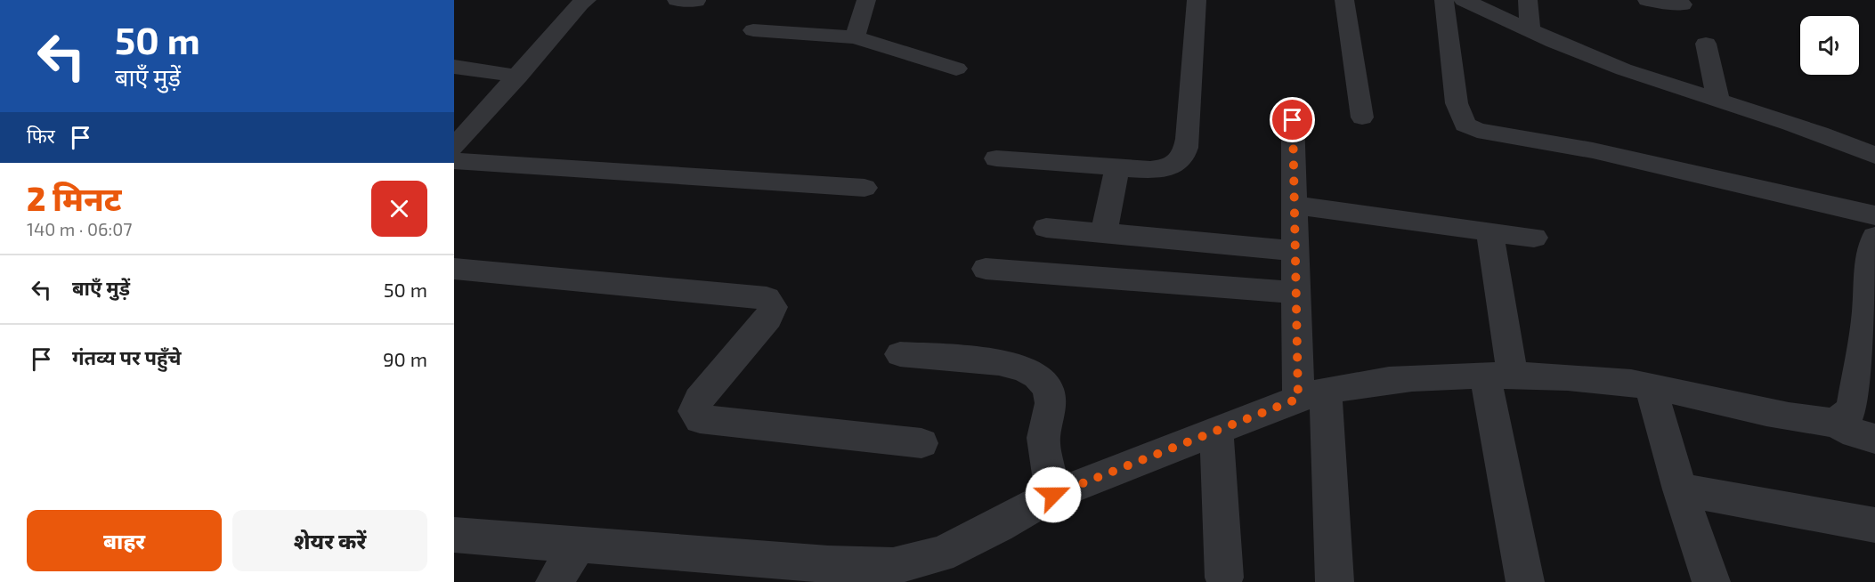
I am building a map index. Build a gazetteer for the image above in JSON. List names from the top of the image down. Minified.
{"page":{"turn":["50 m","बाएँ मुड़ें"],"then":"फिर","heading":["2 मिनट","140 m · 06:07"],"list":[{"name":"बाएँ मुड़ें","value":"50 m"},{"name":"गंतव्य पर पहुँचे","value":"90 m"}],"buttons":["बाहर","शेयर करें"]}}
